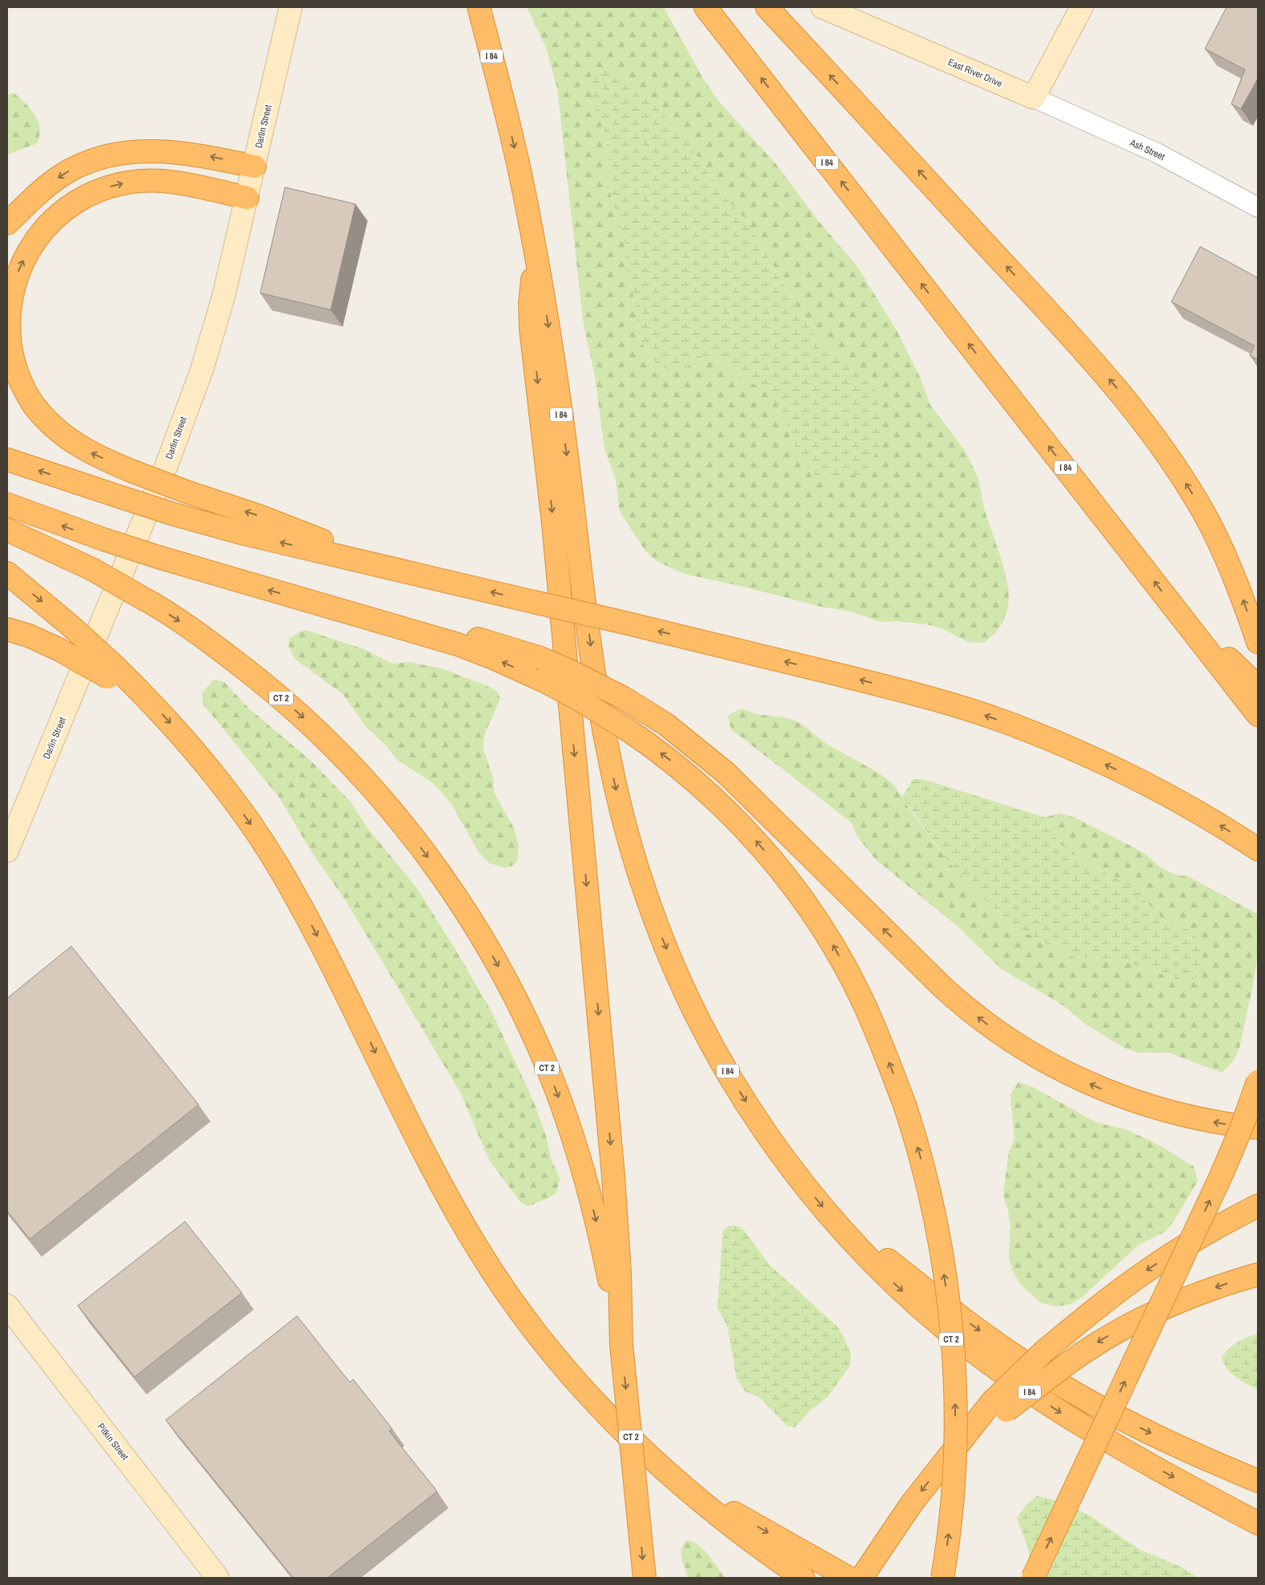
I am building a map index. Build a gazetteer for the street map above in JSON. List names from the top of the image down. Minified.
{"streets":{"highway":["I 84","CT 2"],"main road":["East River Drive","Darlin Street","Pitkin Street"],"street":["Ash Street"]},"crossings":[["East River Drive","Ash Street"]]}
